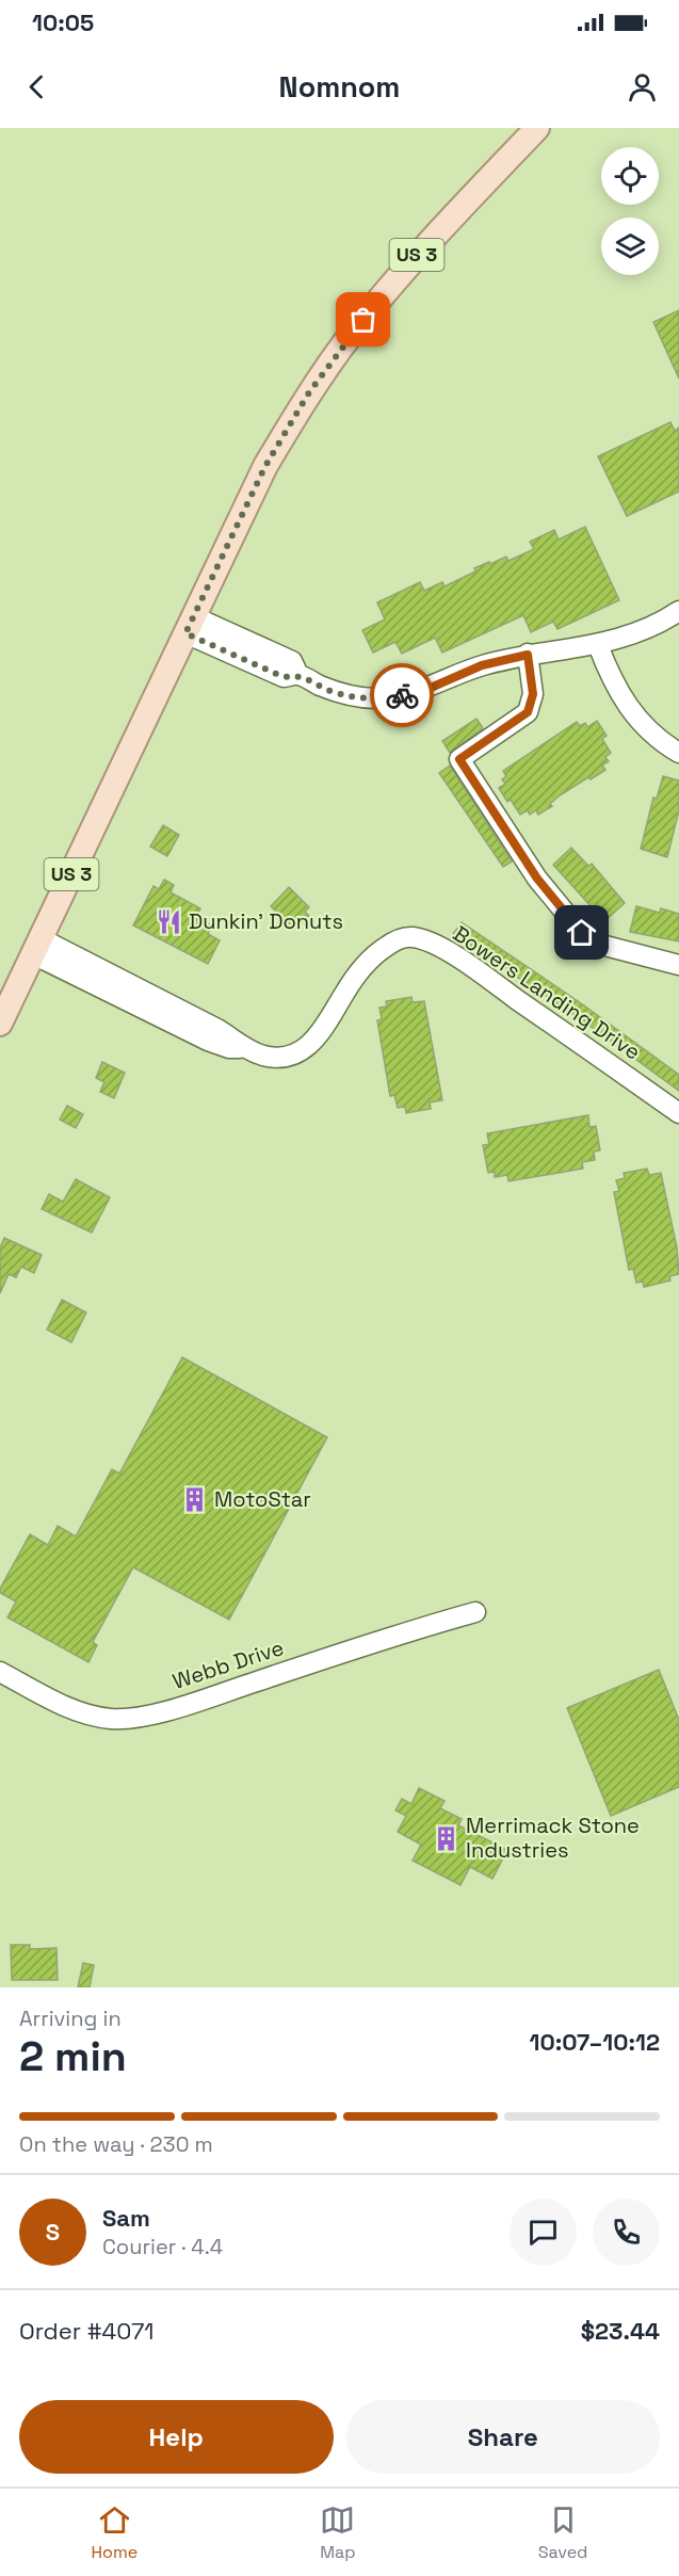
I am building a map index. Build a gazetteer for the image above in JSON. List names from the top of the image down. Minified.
{"streets":{"main road":["US 3"],"street":["Bowers Landing Drive","Webb Drive"]},"crossings":[["US 3","Bowers Landing Drive"]],"places":{"restaurant":["Dunkin' Donuts"],"building":["MotoStar","Merrimack Stone Industries"]},"page":{"status":"10:05","header":"Nomnom","heading":["2 min","Arriving in","10:07–10:12"],"panel":["Sam","Courier · 4.4","Order #4071","$23.44"],"bar":"On the way · 230 m","round":"S","buttons":["Help","Share"],"tabs":["Home","Map","Saved"]}}
